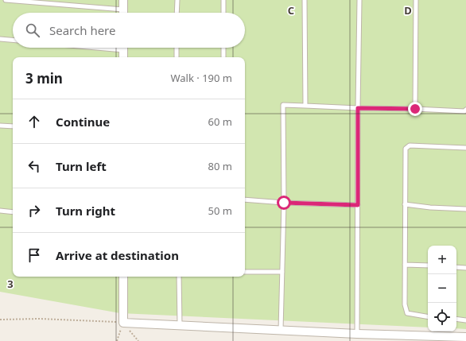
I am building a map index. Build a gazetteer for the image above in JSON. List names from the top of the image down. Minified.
{"page":{"search":"Search here","heading":["3 min","Walk · 190 m"],"list":[["Continue","60 m"],["Turn left","80 m"],["Turn right","50 m"],"Arrive at destination"],"map_buttons":["+","−"]},"grid":{"columns":["C","D"],"rows":["3"]}}
